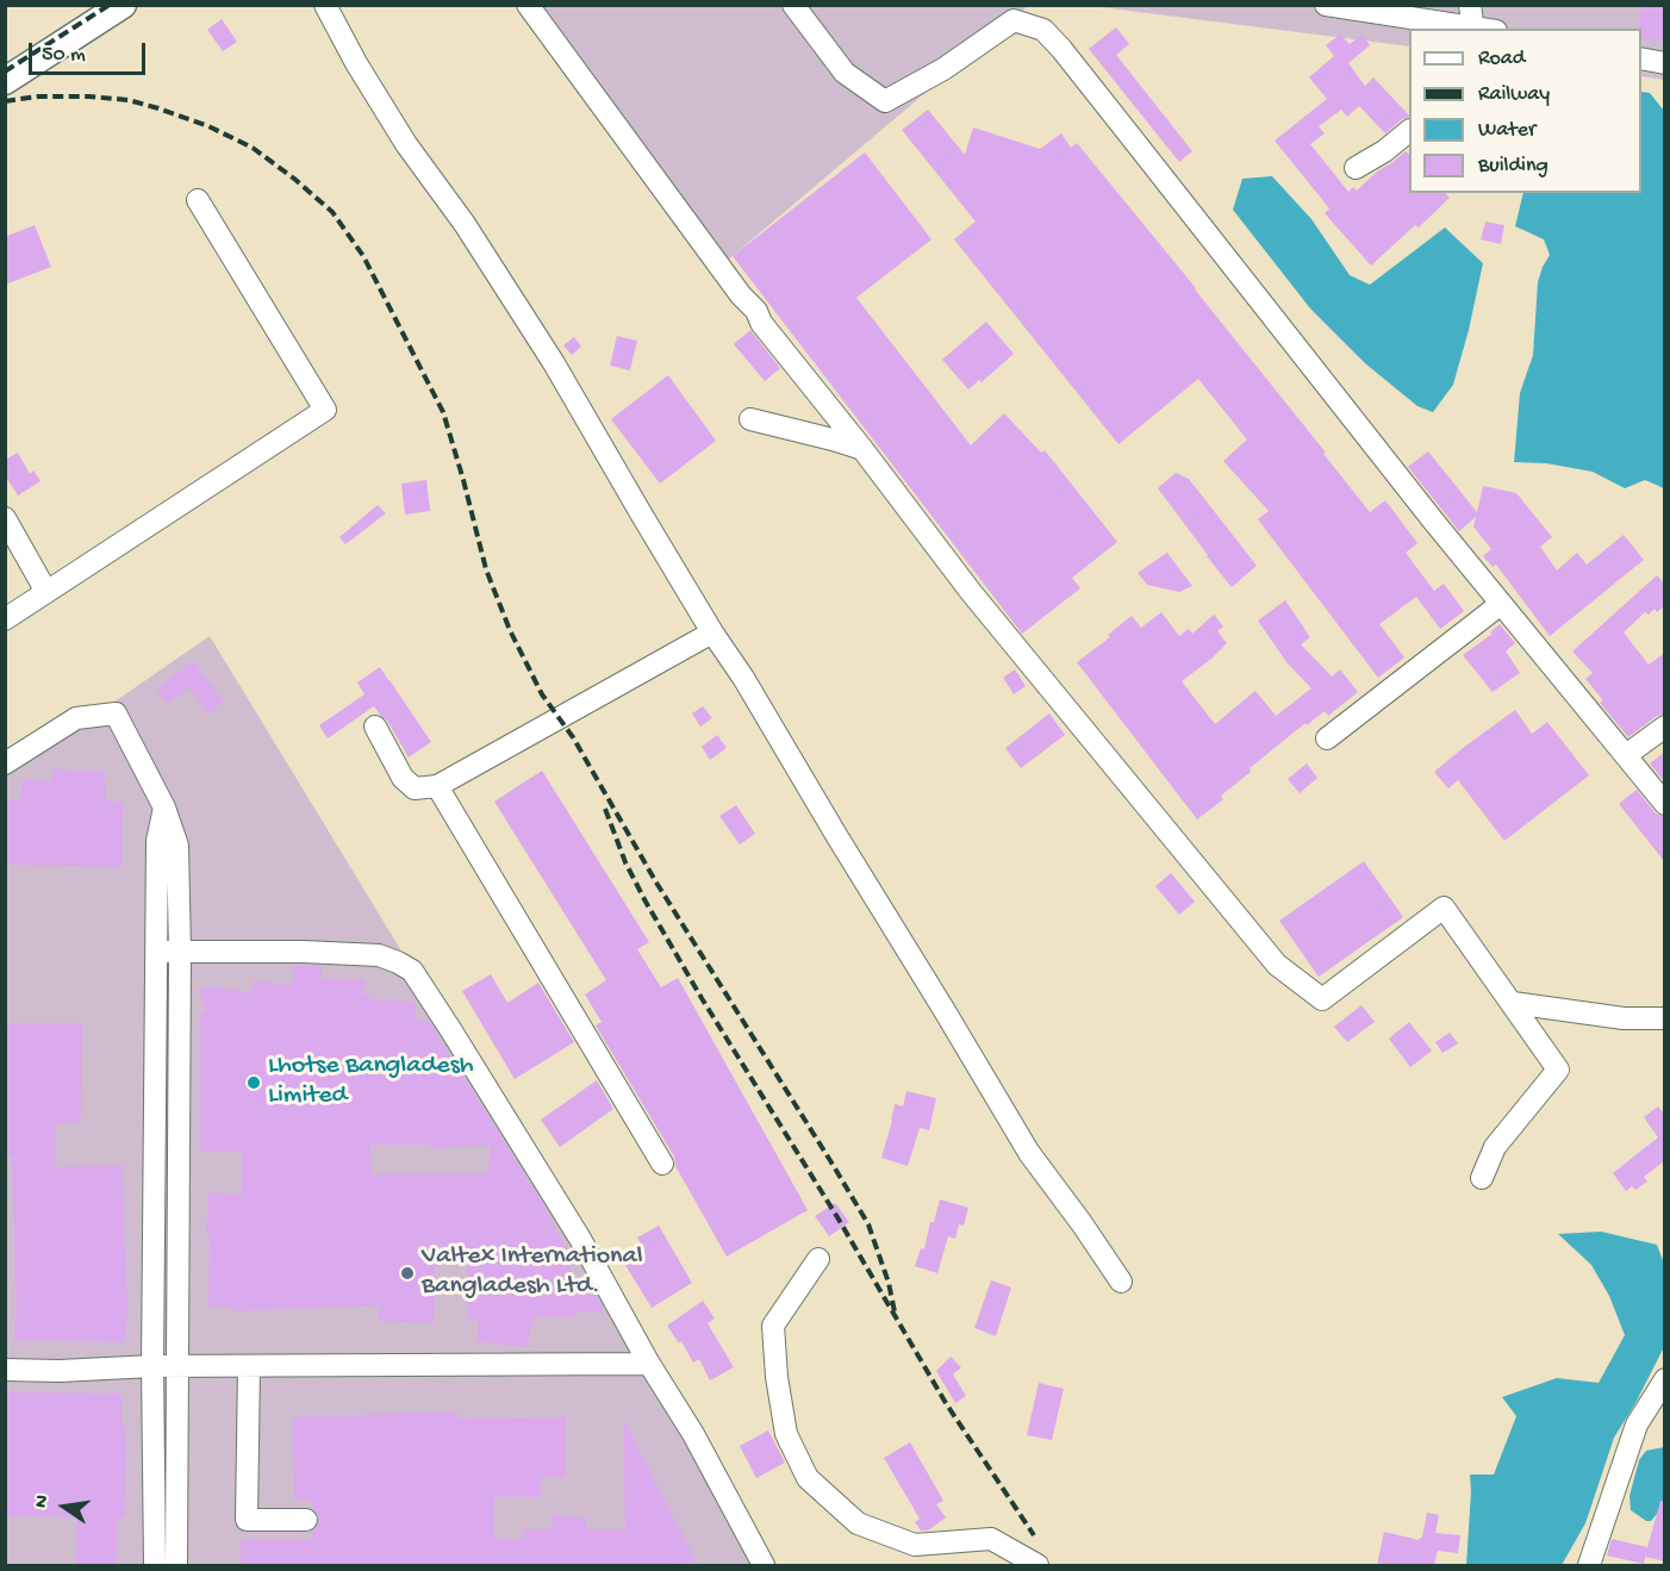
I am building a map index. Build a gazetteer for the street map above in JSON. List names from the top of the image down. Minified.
{"places":["Lhotse Bangladesh Limited","Valtex International Bangladesh Ltd."],"legend":["Road","Railway","Water","Building"],"scale_bar":"50 m","north":"left"}
